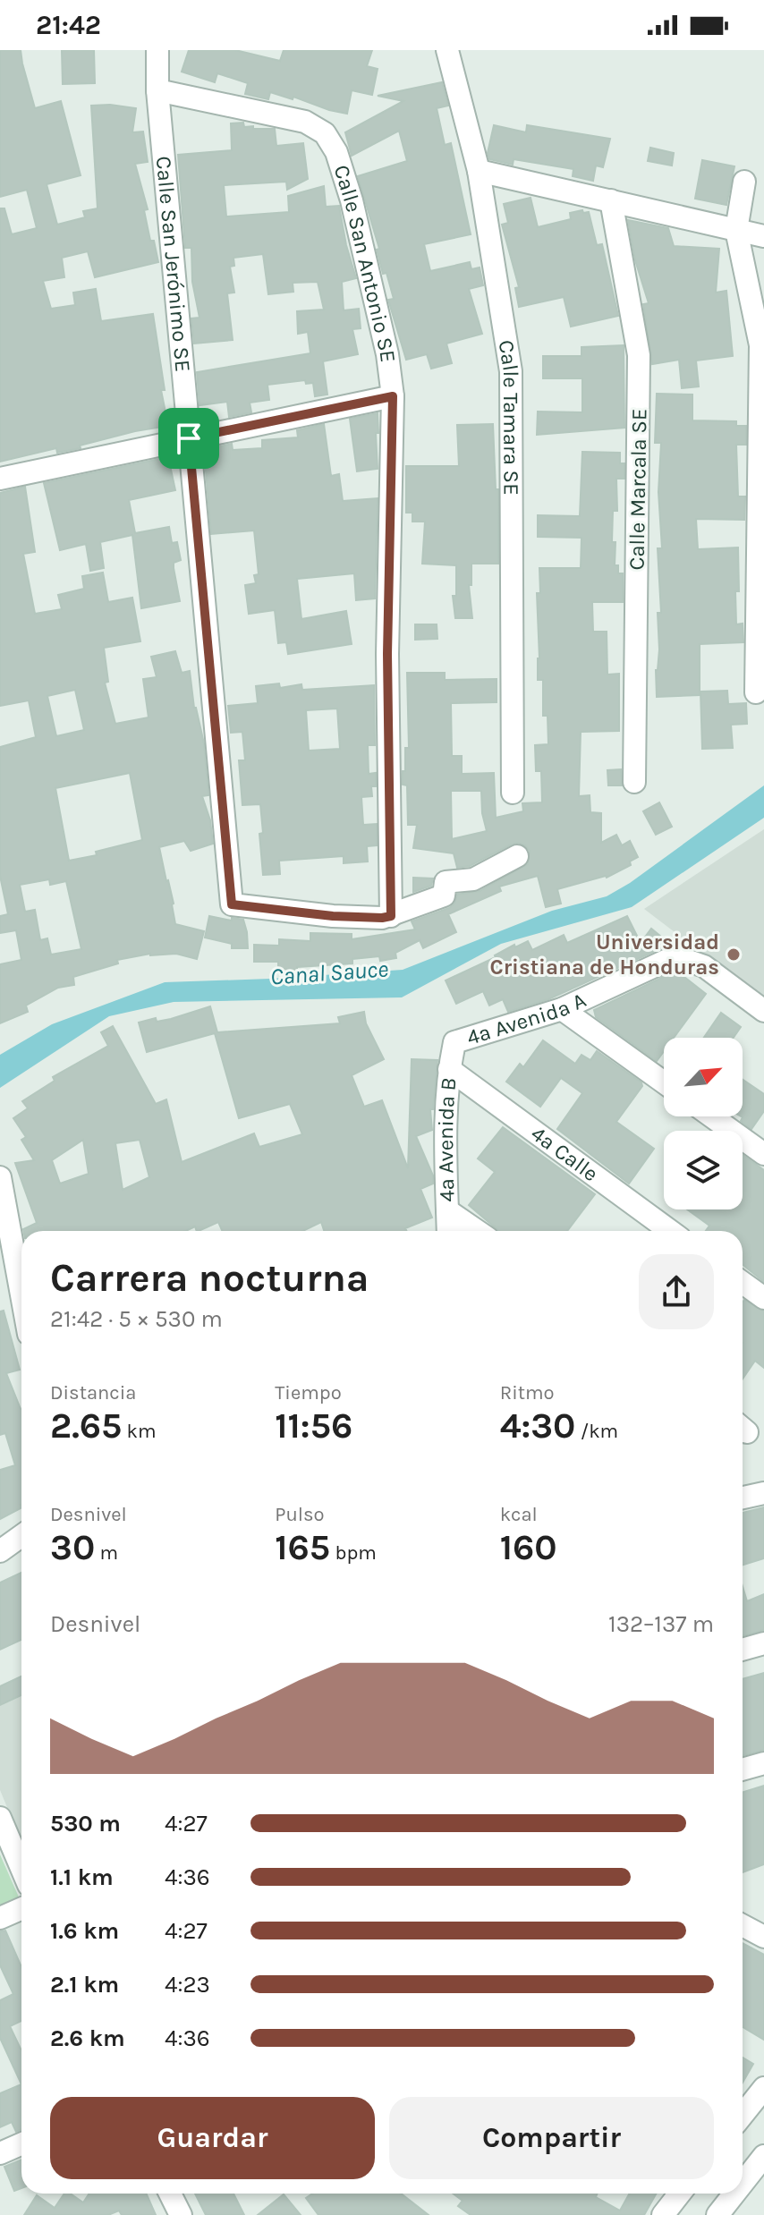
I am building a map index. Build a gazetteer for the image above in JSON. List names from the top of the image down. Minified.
{"streets":{"street":["Calle San Jerónimo SE","Calle San Antonio SE","Calle Tamara SE","Calle Marcala SE","4a Avenida A","4a Avenida B","4a Calle"]},"crossings":[["Calle San Jerónimo SE","Calle San Antonio SE"],["4a Avenida A","4a Avenida B"],["4a Avenida B","4a Calle"]],"water":["Canal Sauce"],"places":["Universidad Cristiana de Honduras"],"north":"top right","page":{"status":"21:42","heading":["Carrera nocturna","21:42 · 5 × 530 m"],"stats":[["Distancia","2.65 km"],["Tiempo","11:56"],["Ritmo","4:30 /km"],["Desnivel","30 m"],["Pulso","165 bpm"],["kcal","160"]],"chart":["Desnivel","132–137 m"],"list":[{"name":"530 m","note":"4:27"},{"name":"1.1 km","note":"4:36"},{"name":"1.6 km","note":"4:27"},{"name":"2.1 km","note":"4:23"},{"name":"2.6 km","note":"4:36"}],"buttons":["Guardar","Compartir"]}}
